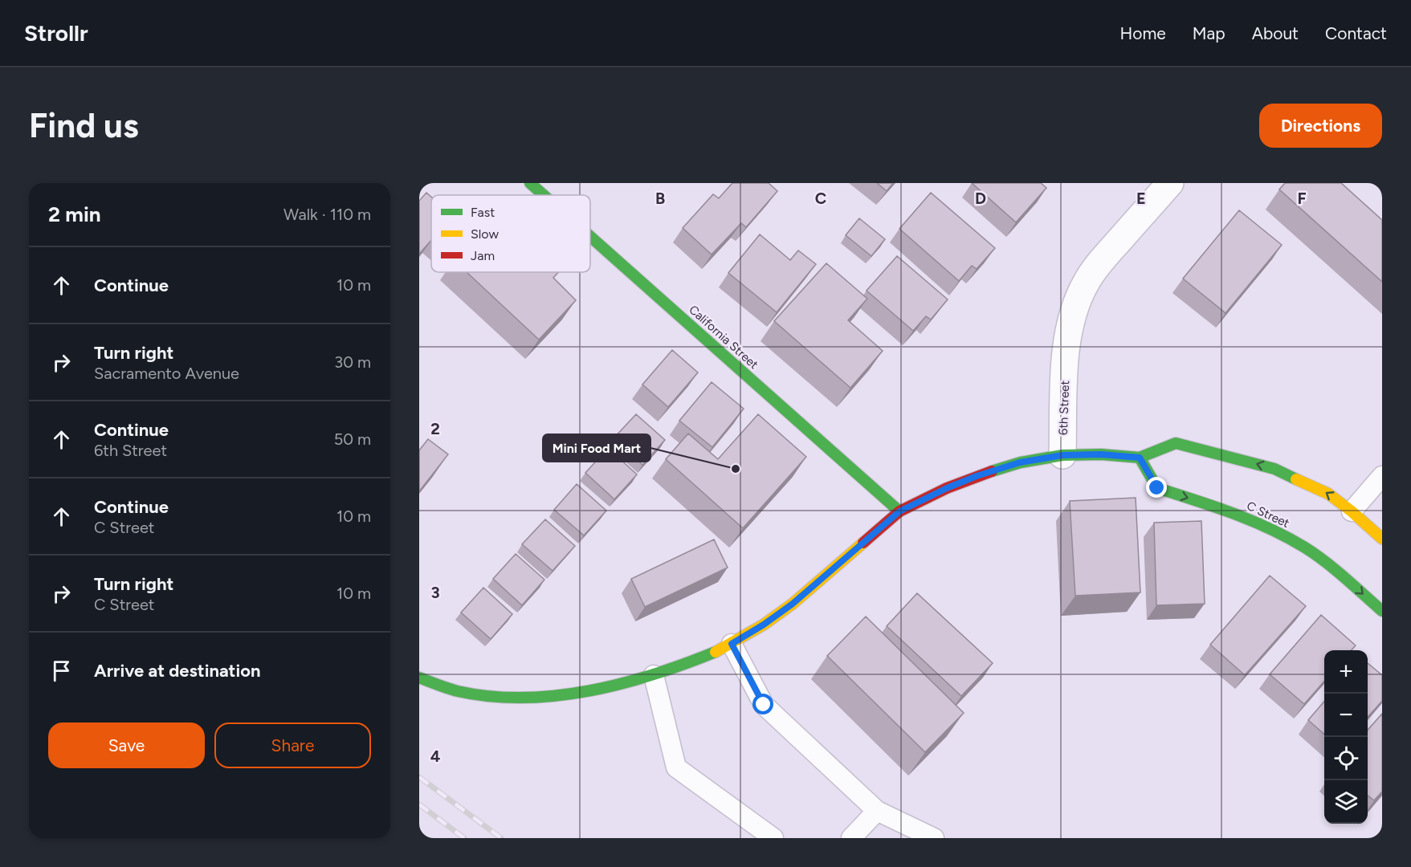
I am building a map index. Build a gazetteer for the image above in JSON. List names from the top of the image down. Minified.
{"streets":{"main road":["California Street","C Street"],"street":["6th Street"]},"places":["Mini Food Mart"],"legend":["Fast","Slow","Jam"],"page":{"header":"Strollr","nav":["Home","Map","About","Contact"],"buttons":["Directions",["Save","Share"]],"title":"Find us","heading":["2 min","Walk · 110 m"],"list":[["Continue","10 m"],["Turn right","Sacramento Avenue","30 m"],["Continue","6th Street","50 m"],["Continue","C Street","10 m"],["Turn right","C Street","10 m"],"Arrive at destination"],"map_buttons":["+","−"]},"grid":{"columns":["B","C","D","E","F"],"rows":["2","3","4"]}}
